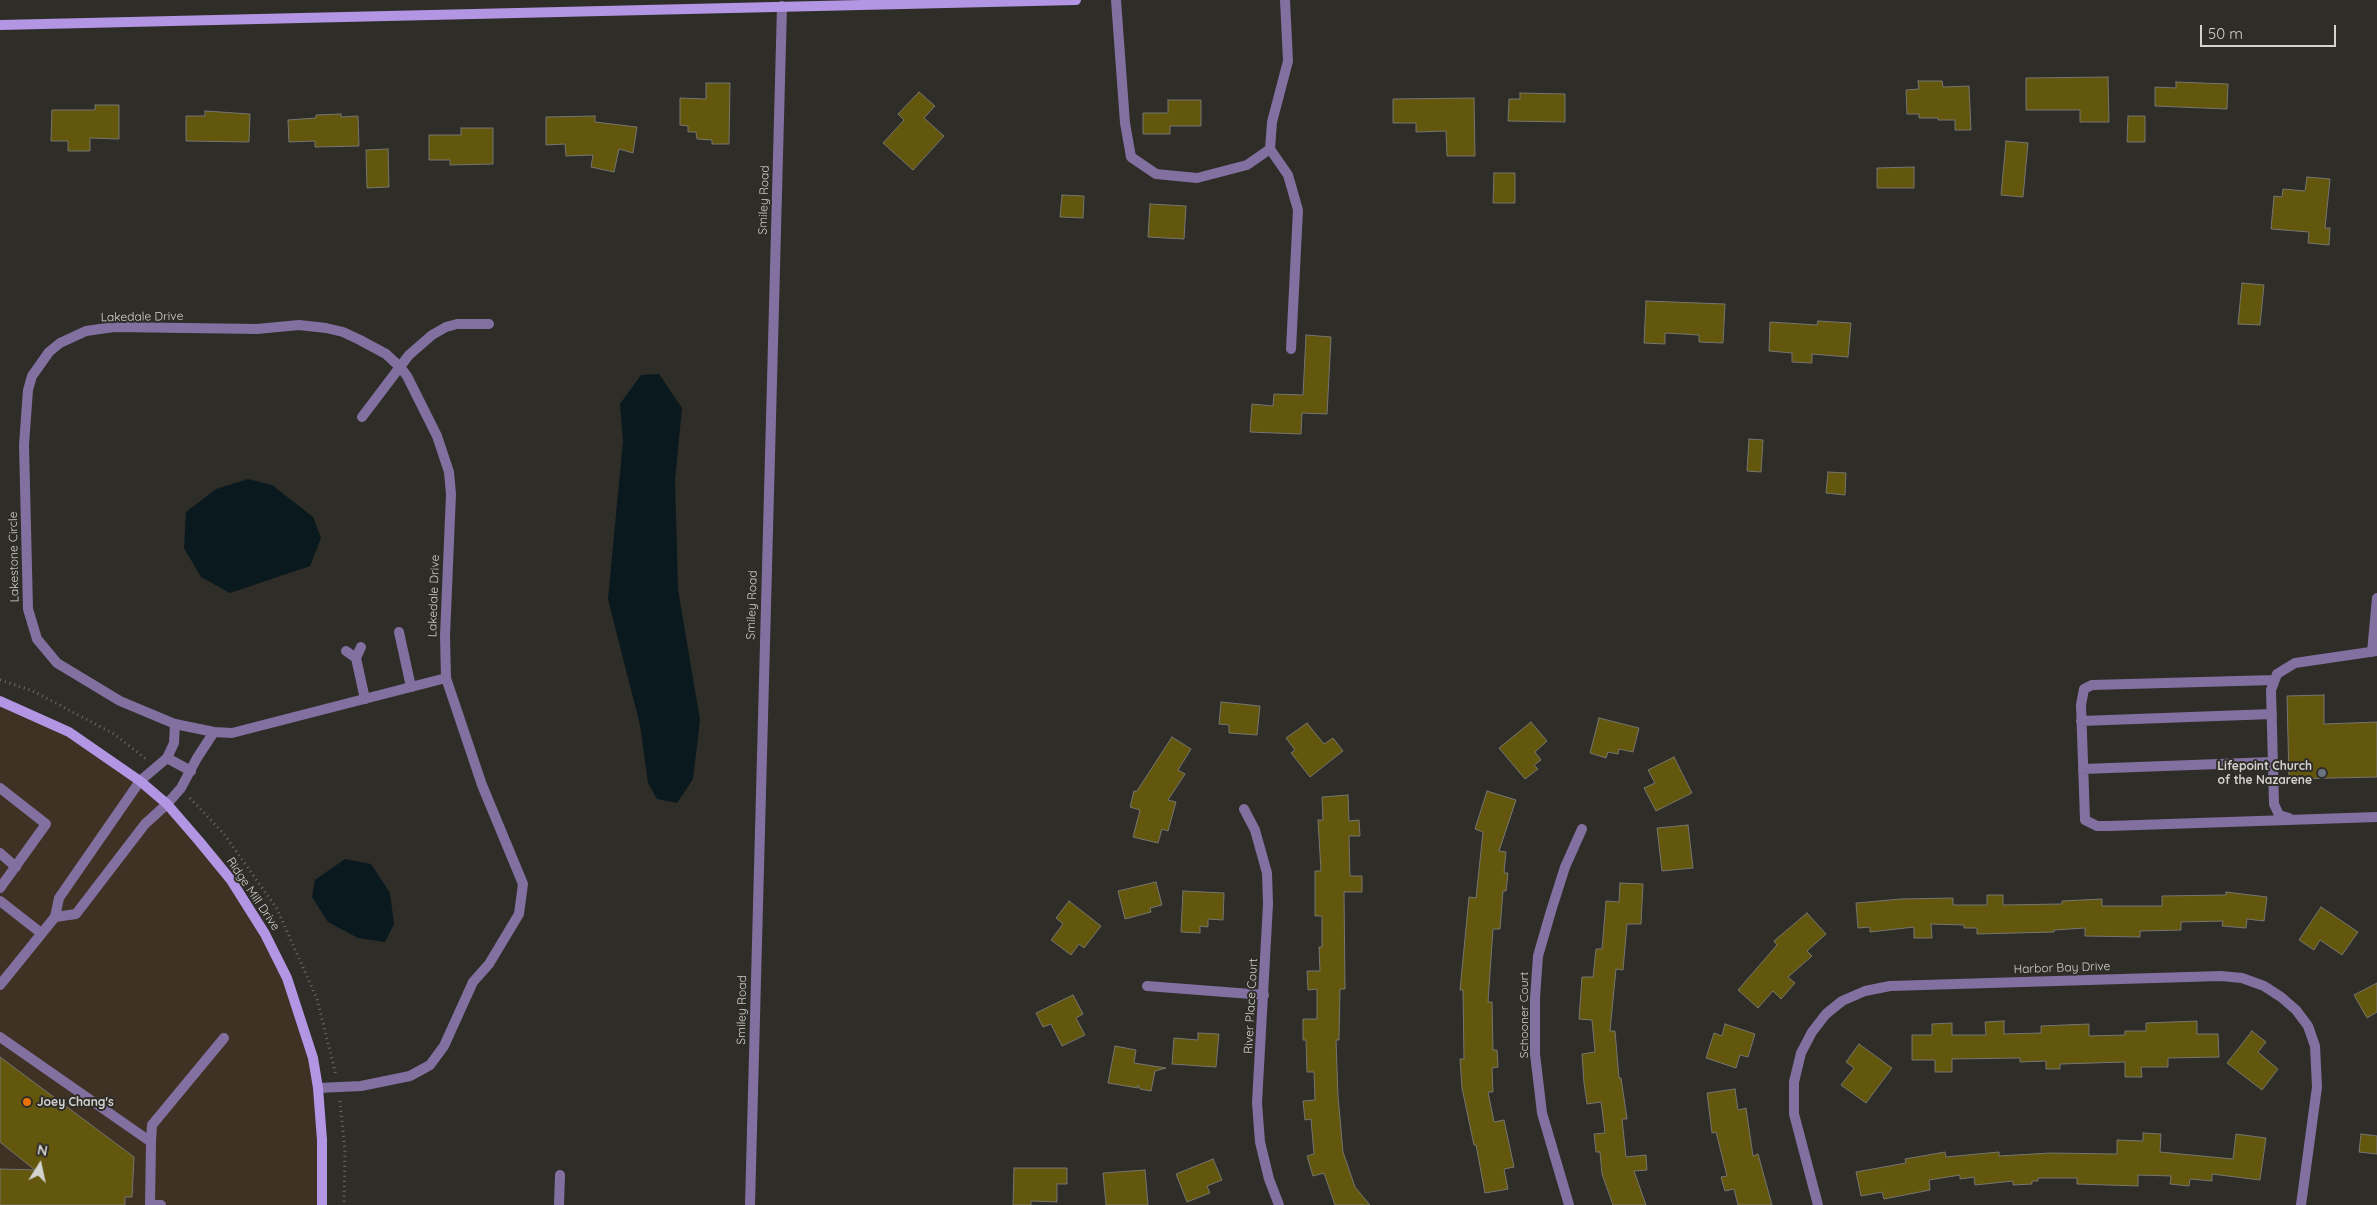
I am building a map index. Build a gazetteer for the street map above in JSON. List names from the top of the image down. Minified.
{"streets":{"main road":["Ridge Mill Drive"],"street":["Smiley Road","Lakedale Drive","Lakestone Circle","Harbor Bay Drive","River Place Court","Schooner Court"]},"crossings":[["Lakedale Drive","Lakestone Circle"],["Lakedale Drive","Ridge Mill Drive"]],"places":["Lifepoint Church of the Nazarene","Joey Chang's"],"scale_bar":"50 m","north":"top"}
